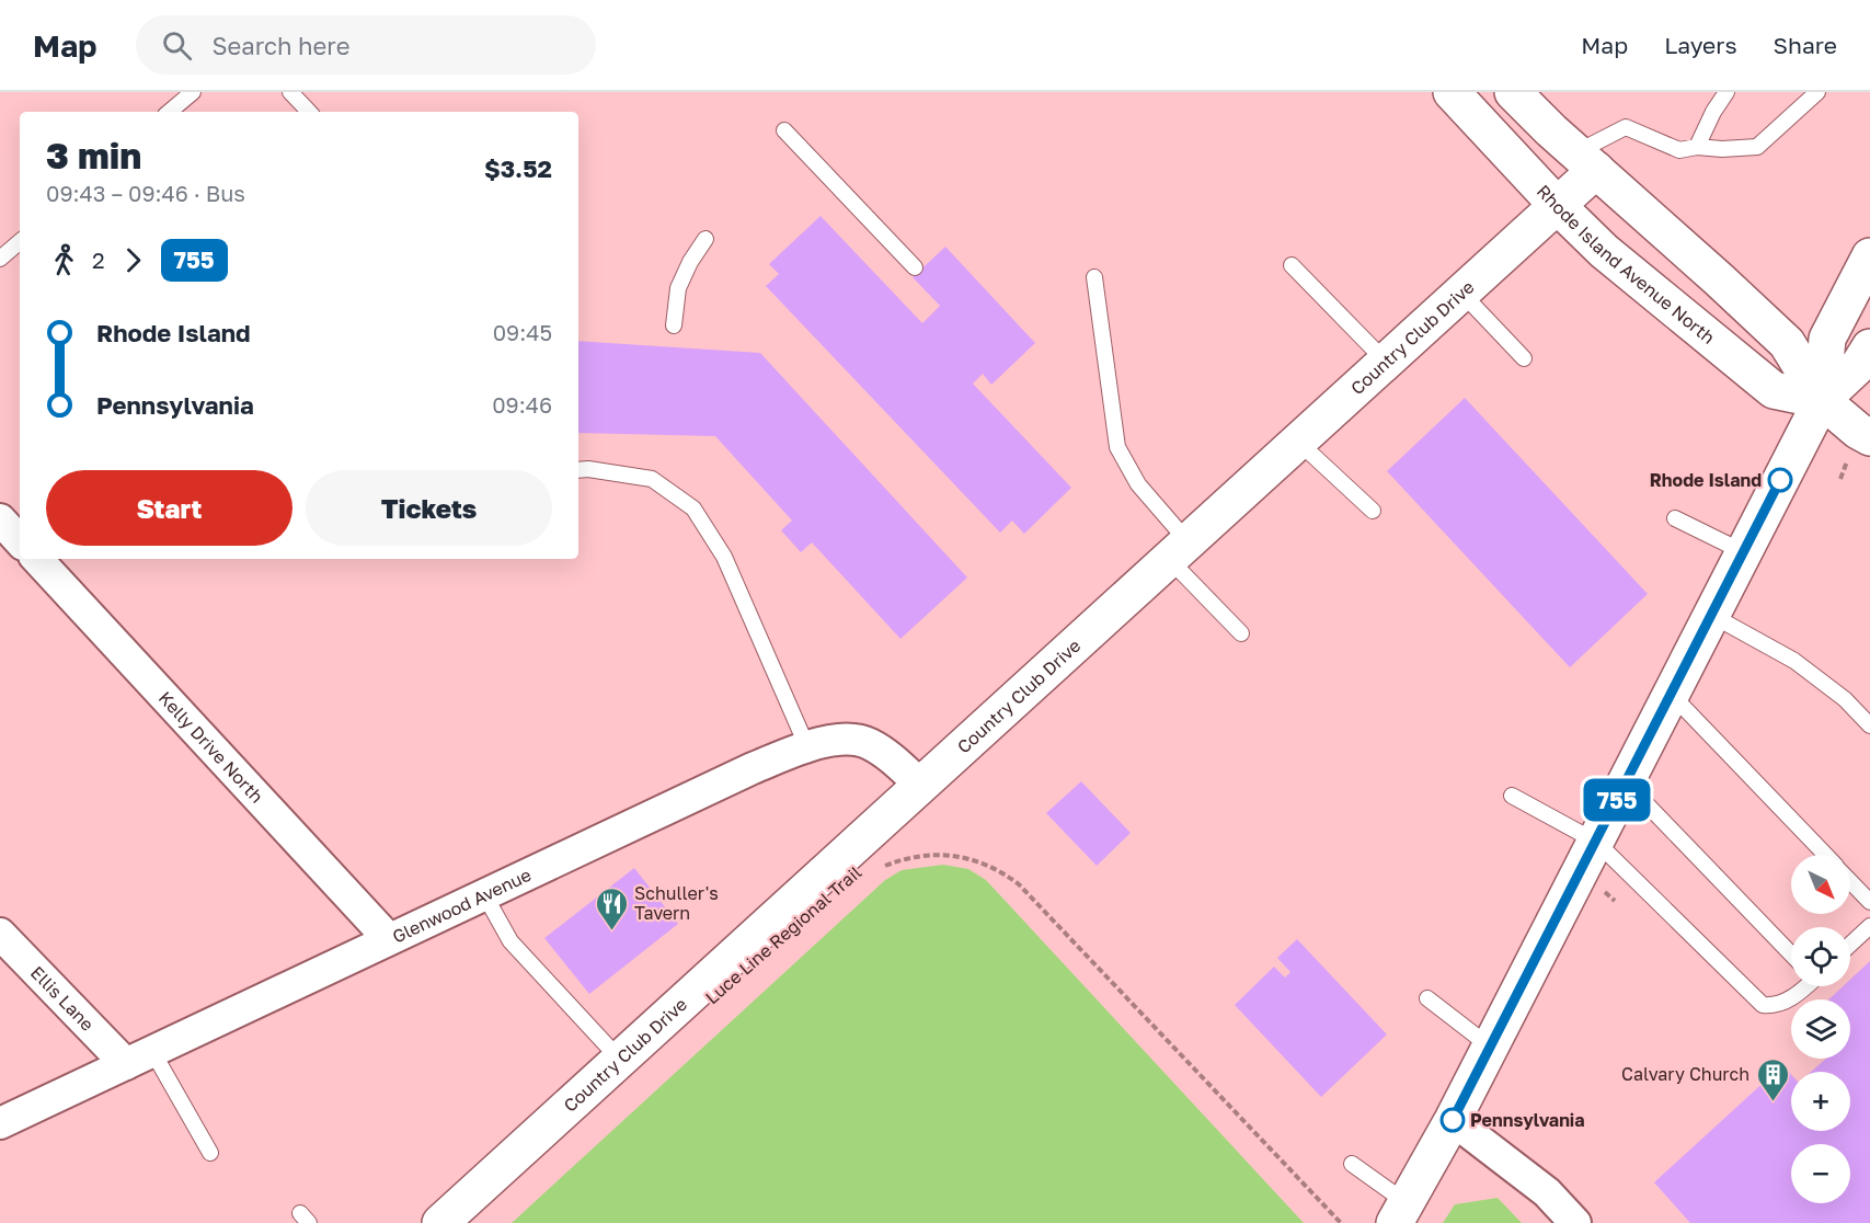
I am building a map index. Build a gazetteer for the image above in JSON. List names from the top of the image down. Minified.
{"streets":{"street":["Rhode Island Avenue North","Country Club Drive","Kelly Drive North","Glenwood Avenue","Ellis Lane"],"path":["Luce Line Regional Trail"]},"crossings":[["Rhode Island Avenue North","Country Club Drive"],["Country Club Drive","Glenwood Avenue"],["Kelly Drive North","Glenwood Avenue"],["Glenwood Avenue","Ellis Lane"]],"places":{"other":["Rhode Island","Pennsylvania"],"restaurant":["Schuller's Tavern"],"building":["Calvary Church"]},"lines":["bus line 755"],"north":"bottom right","page":{"header":"Map","search":"Search here","nav":["Map","Layers","Share"],"on_map":"755","heading":["3 min","09:43 – 09:46 · Bus","$3.52"],"legs":["2","755"],"list":[{"name":"Rhode Island","value":"09:45"},{"name":"Pennsylvania","value":"09:46"}],"buttons":["Start","Tickets"],"map_buttons":["+","−"]}}
